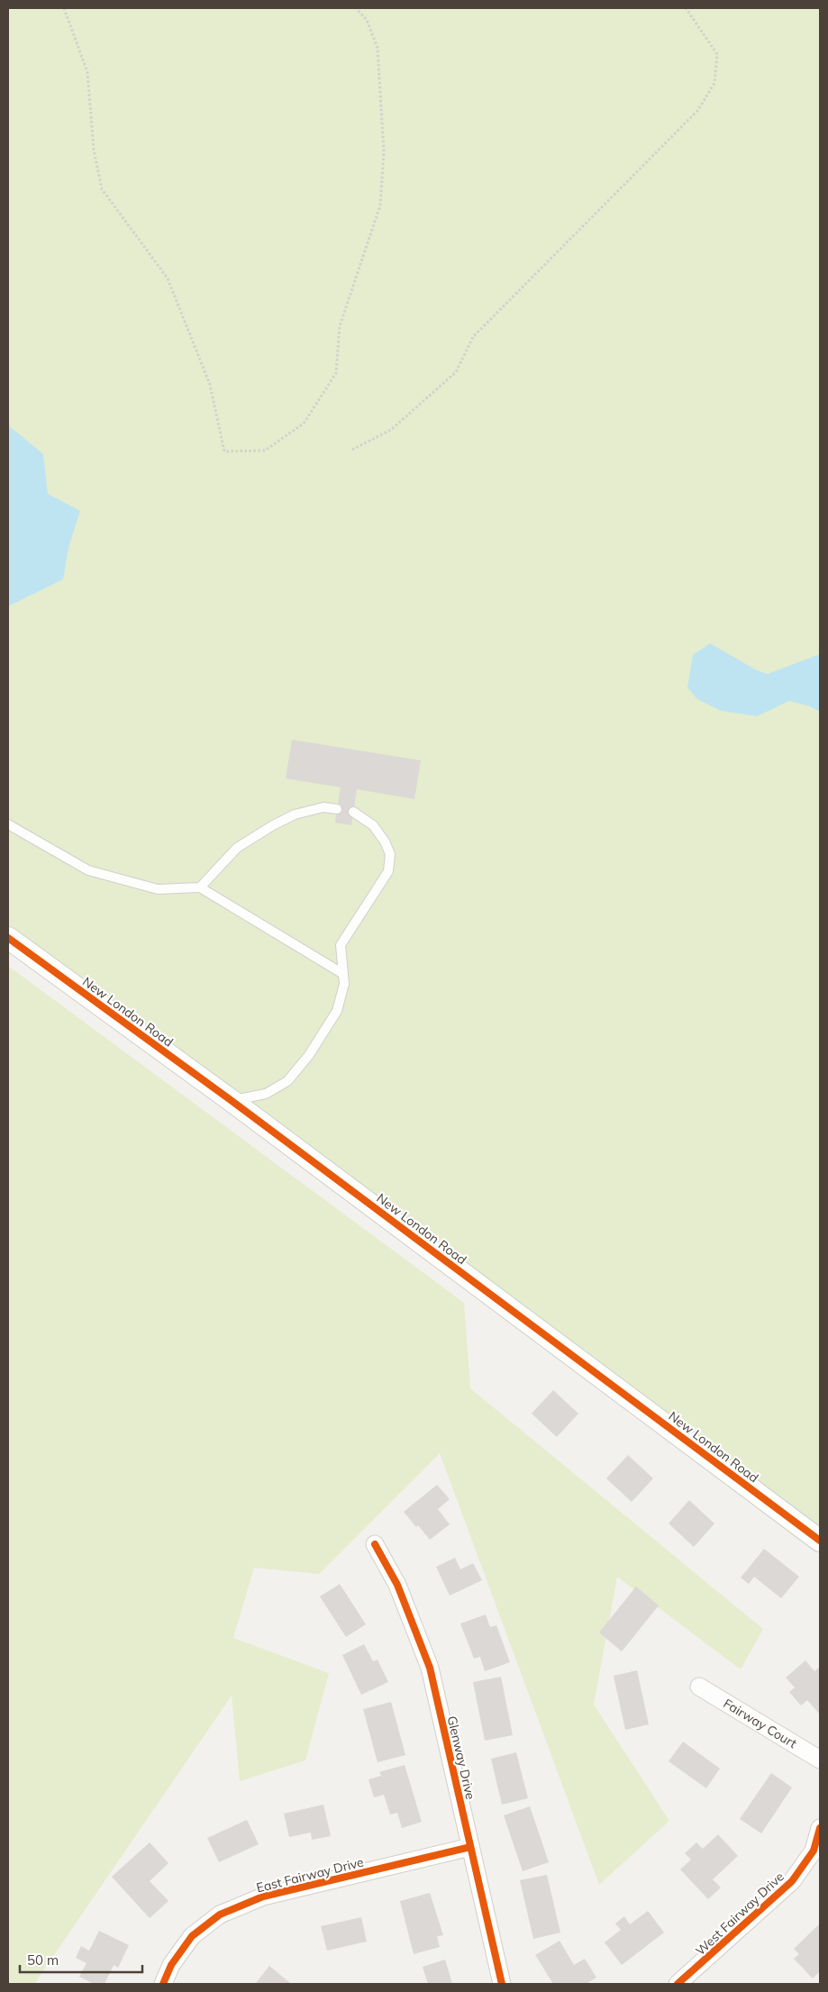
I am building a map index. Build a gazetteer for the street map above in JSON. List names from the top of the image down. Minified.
{"streets":{"street":["New London Road","Fairway Court","Glenway Drive","East Fairway Drive","West Fairway Drive"]},"crossings":[["Glenway Drive","East Fairway Drive"]],"scale_bar":"50 m"}
